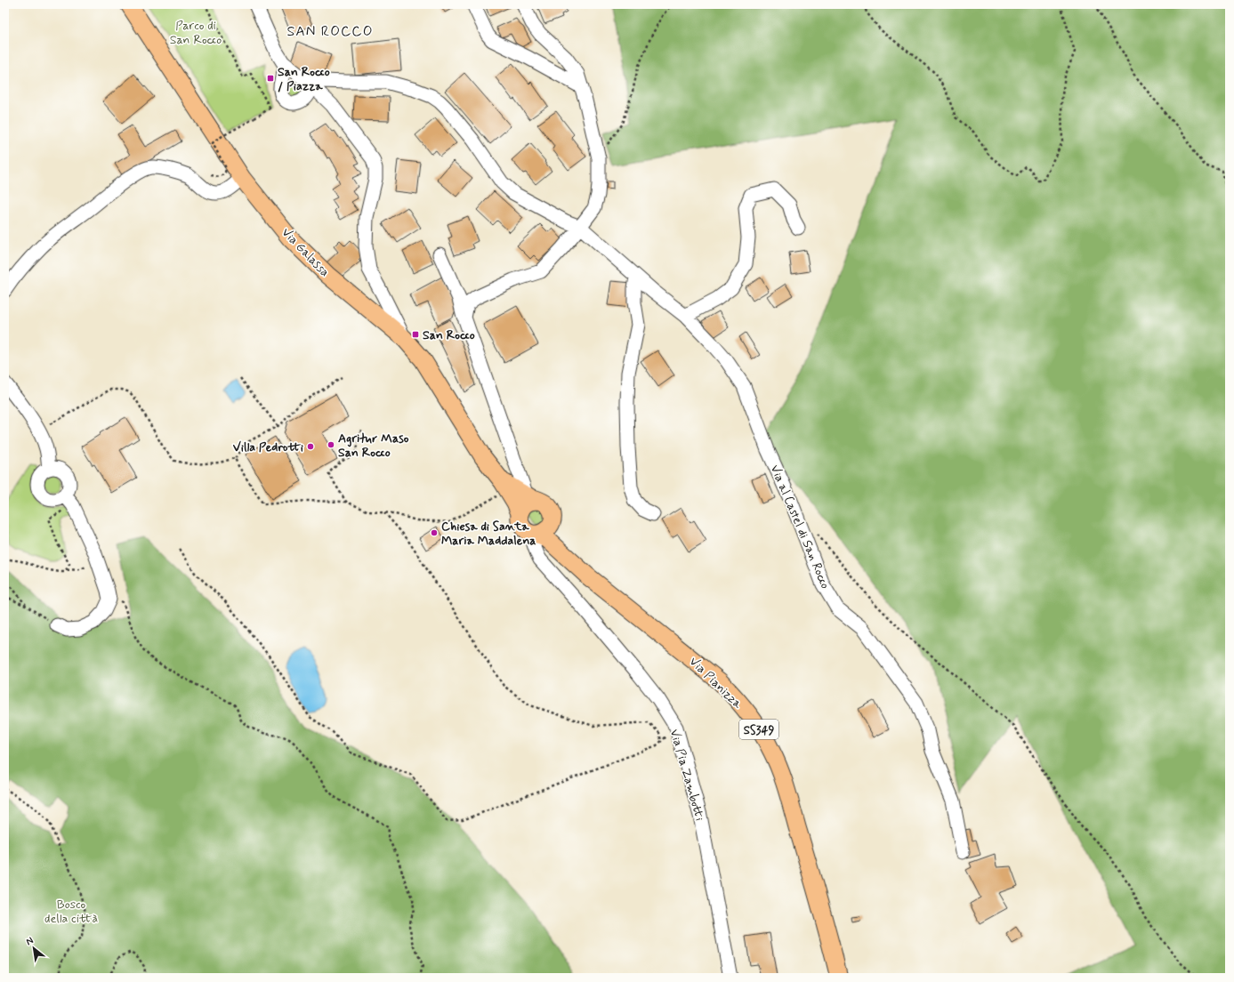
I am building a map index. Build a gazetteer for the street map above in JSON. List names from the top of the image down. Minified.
{"streets":{"main road":["Via Galassa","Via Pianizza","SS349"],"street":["Via al Castel di San Rocco","Via Pia Zambotti"]},"crossings":[["Via Galassa","Via Pianizza"],["Via Galassa","Via Pia Zambotti"],["Via Pianizza","Via Pia Zambotti"]],"districts":["SAN ROCCO"],"parks":["Parco di San Rocco","Bosco della città"],"places":{"transit":["San Rocco / Piazza","San Rocco"],"other":["Agritur Maso San Rocco","Villa Pedrotti","Chiesa di Santa Maria Maddalena"]},"north":"top left"}
